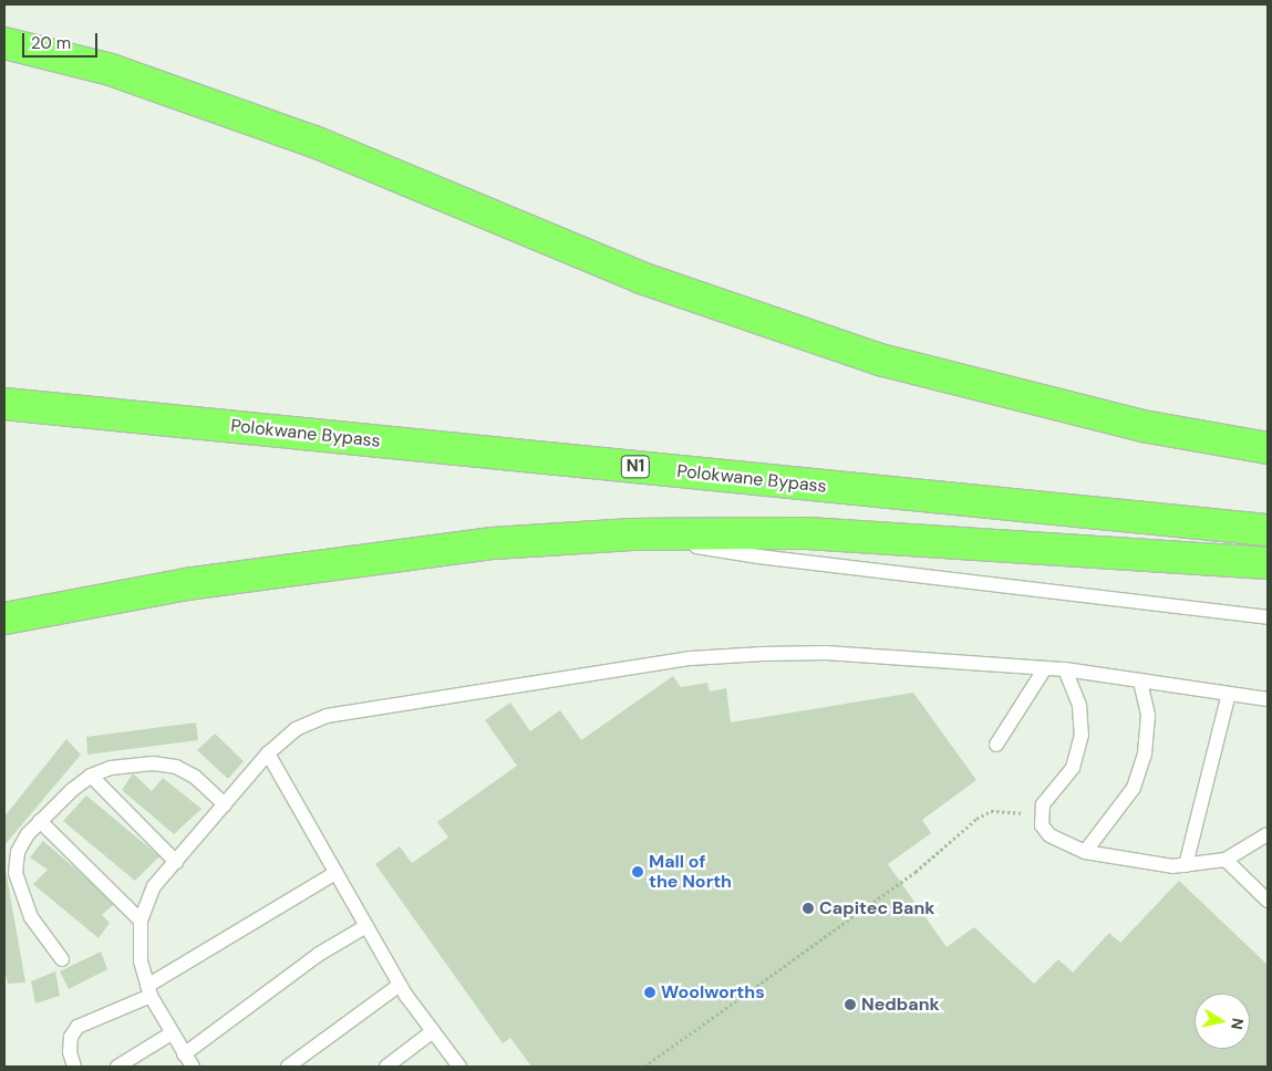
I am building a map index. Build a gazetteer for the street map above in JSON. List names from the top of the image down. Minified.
{"streets":{"highway":["Polokwane Bypass","N1"]},"places":["Mall of the North","Capitec Bank","Woolworths","Nedbank"],"scale_bar":"20 m","north":"right"}
